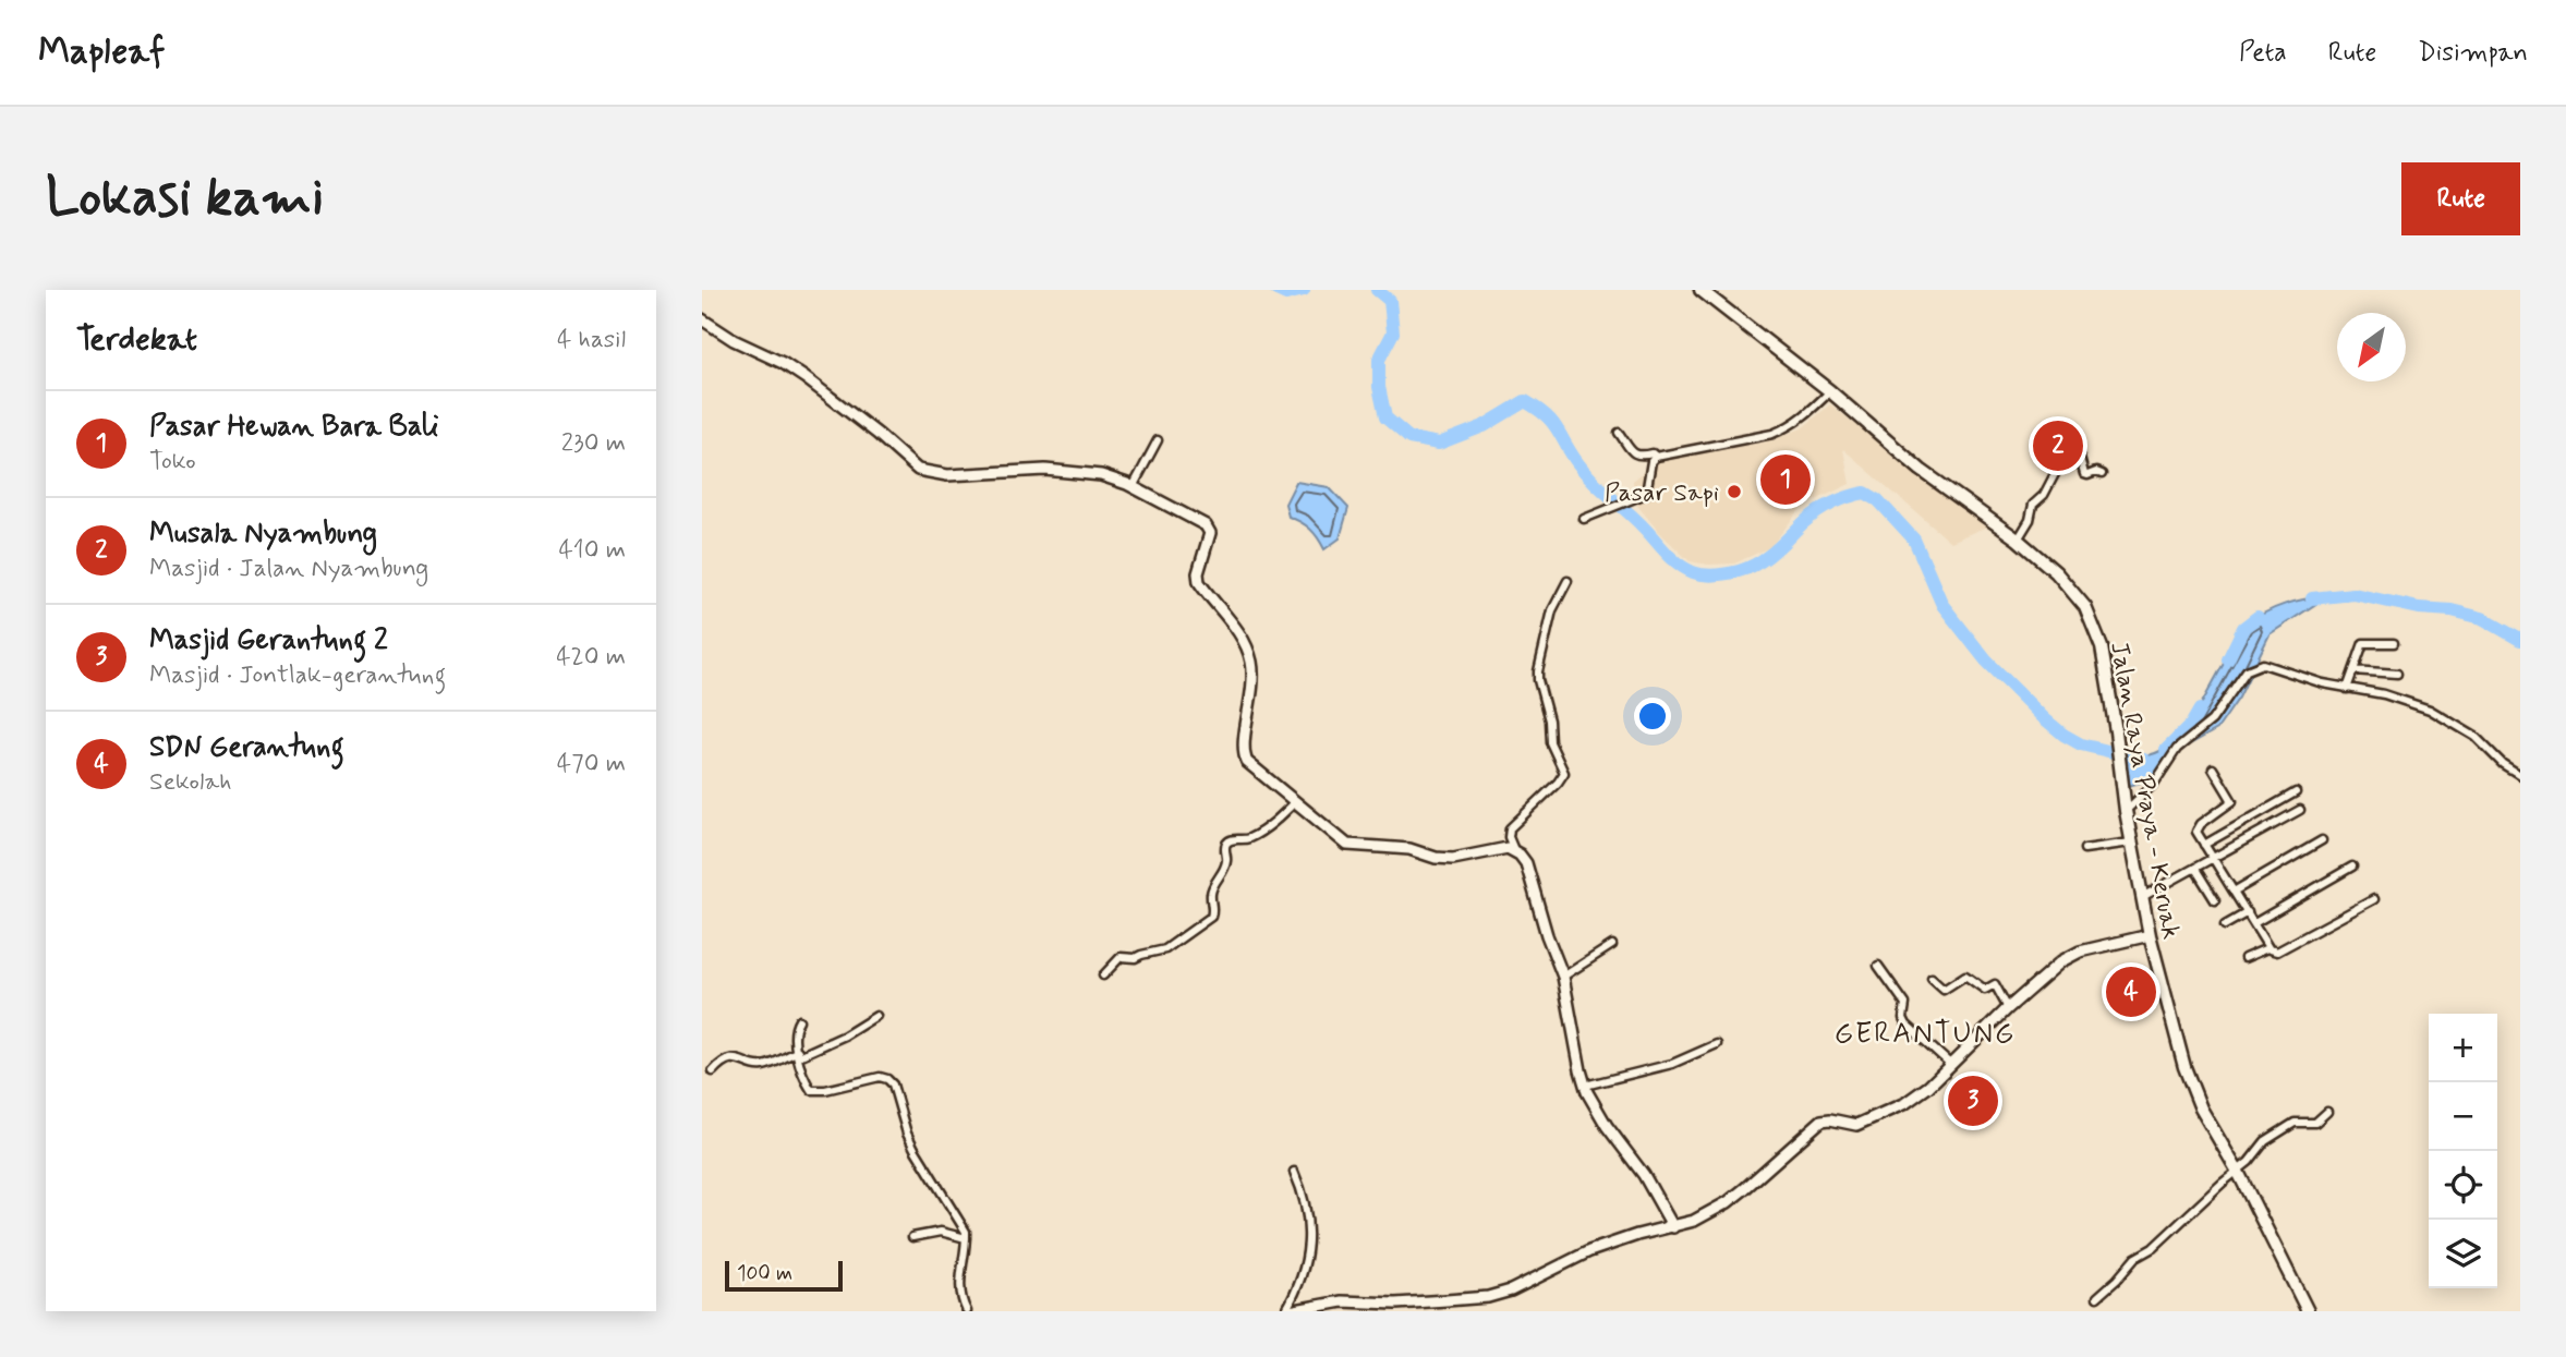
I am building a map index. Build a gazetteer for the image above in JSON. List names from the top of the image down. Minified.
{"streets":{"main road":["Jalan Raya Praya - Keruak"]},"districts":["GERANTUNG"],"places":["Pasar Sapi"],"scale_bar":"100 m","north":"bottom left","page":{"header":"Mapleaf","nav":["Peta","Rute","Disimpan"],"buttons":"Rute","title":"Lokasi kami","heading":["Terdekat","4 hasil"],"list":[{"mark":"1","name":"Pasar Hewan Bara Bali","note":"Toko","value":"230 m"},{"mark":"2","name":"Musala Nyambung","note":"Masjid · Jalan Nyambung","value":"410 m"},{"mark":"3","name":"Masjid Gerantung 2","note":"Masjid · Jontlak-gerantung","value":"420 m"},{"mark":"4","name":"SDN Gerantung","note":"Sekolah","value":"470 m"}],"pins":["2","1","4","3"],"map_buttons":["+","−"],"scale":"100 m"}}
